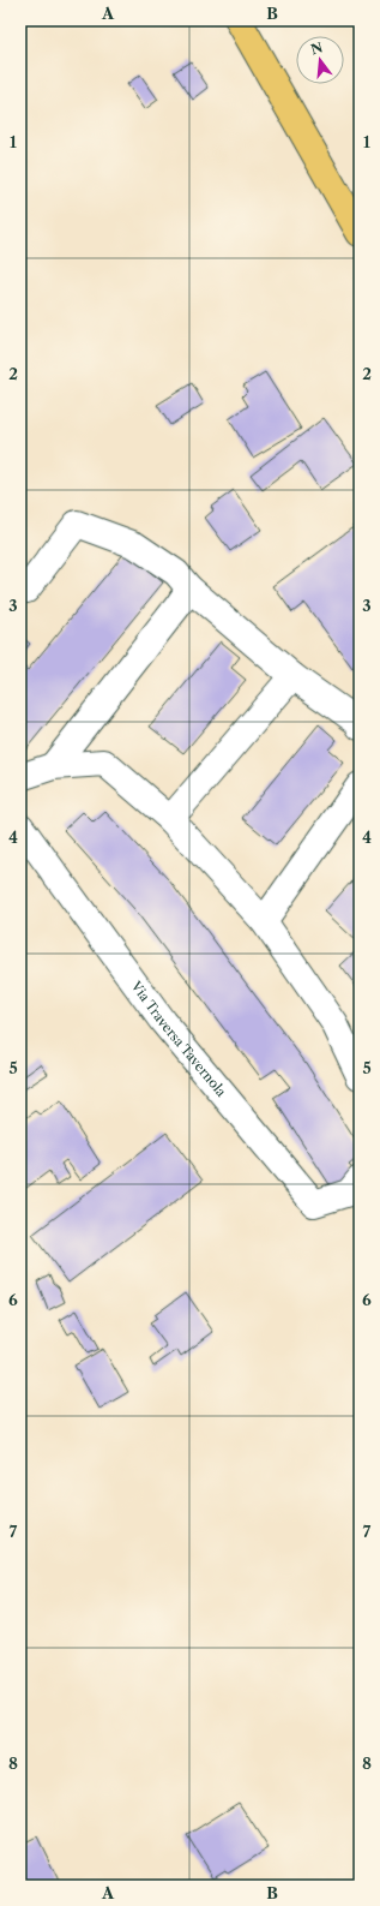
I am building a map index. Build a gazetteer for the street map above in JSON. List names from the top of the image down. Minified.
{"streets":{"street":["Via Traversa Tavernola"]},"north":"top","grid":{"columns":["A","B"],"rows":["1","2","3","4","5","6","7","8"]}}
